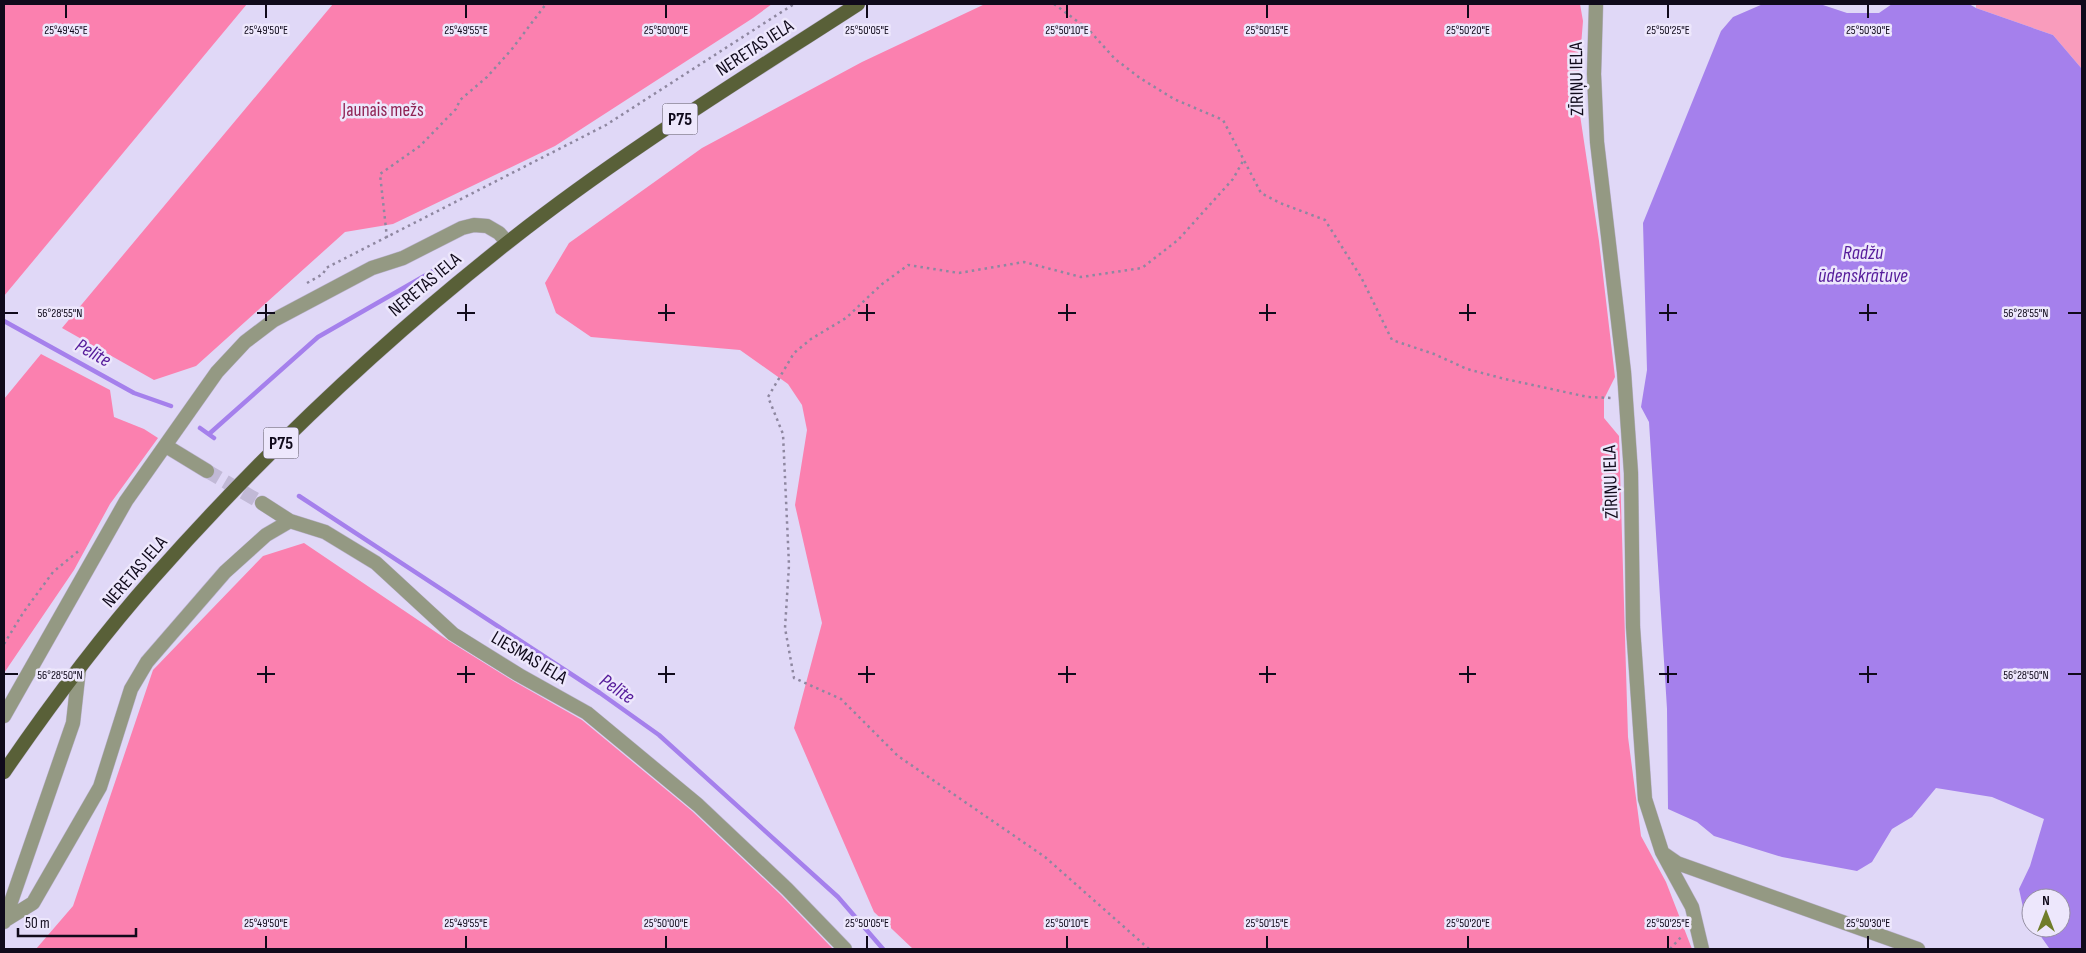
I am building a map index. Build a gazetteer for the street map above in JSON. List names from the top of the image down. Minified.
{"streets":{"main road":["NERETAS IELA","P75"],"street":["ZĪRIŅU IELA","LIESMAS IELA"]},"crossings":[["NERETAS IELA","P75"]],"water":["Radžu ūdenskrātuve","Pelīte"],"parks":["Jaunais mežs"],"scale_bar":"50 m","north":"top","coordinates":["25°49'45\"E","25°49'50\"E","25°49'55\"E","25°50'00\"E","25°50'05\"E","25°50'10\"E","25°50'15\"E","25°50'20\"E","25°50'25\"E","25°50'30\"E","56°28'55\"N","56°28'50\"N"]}
